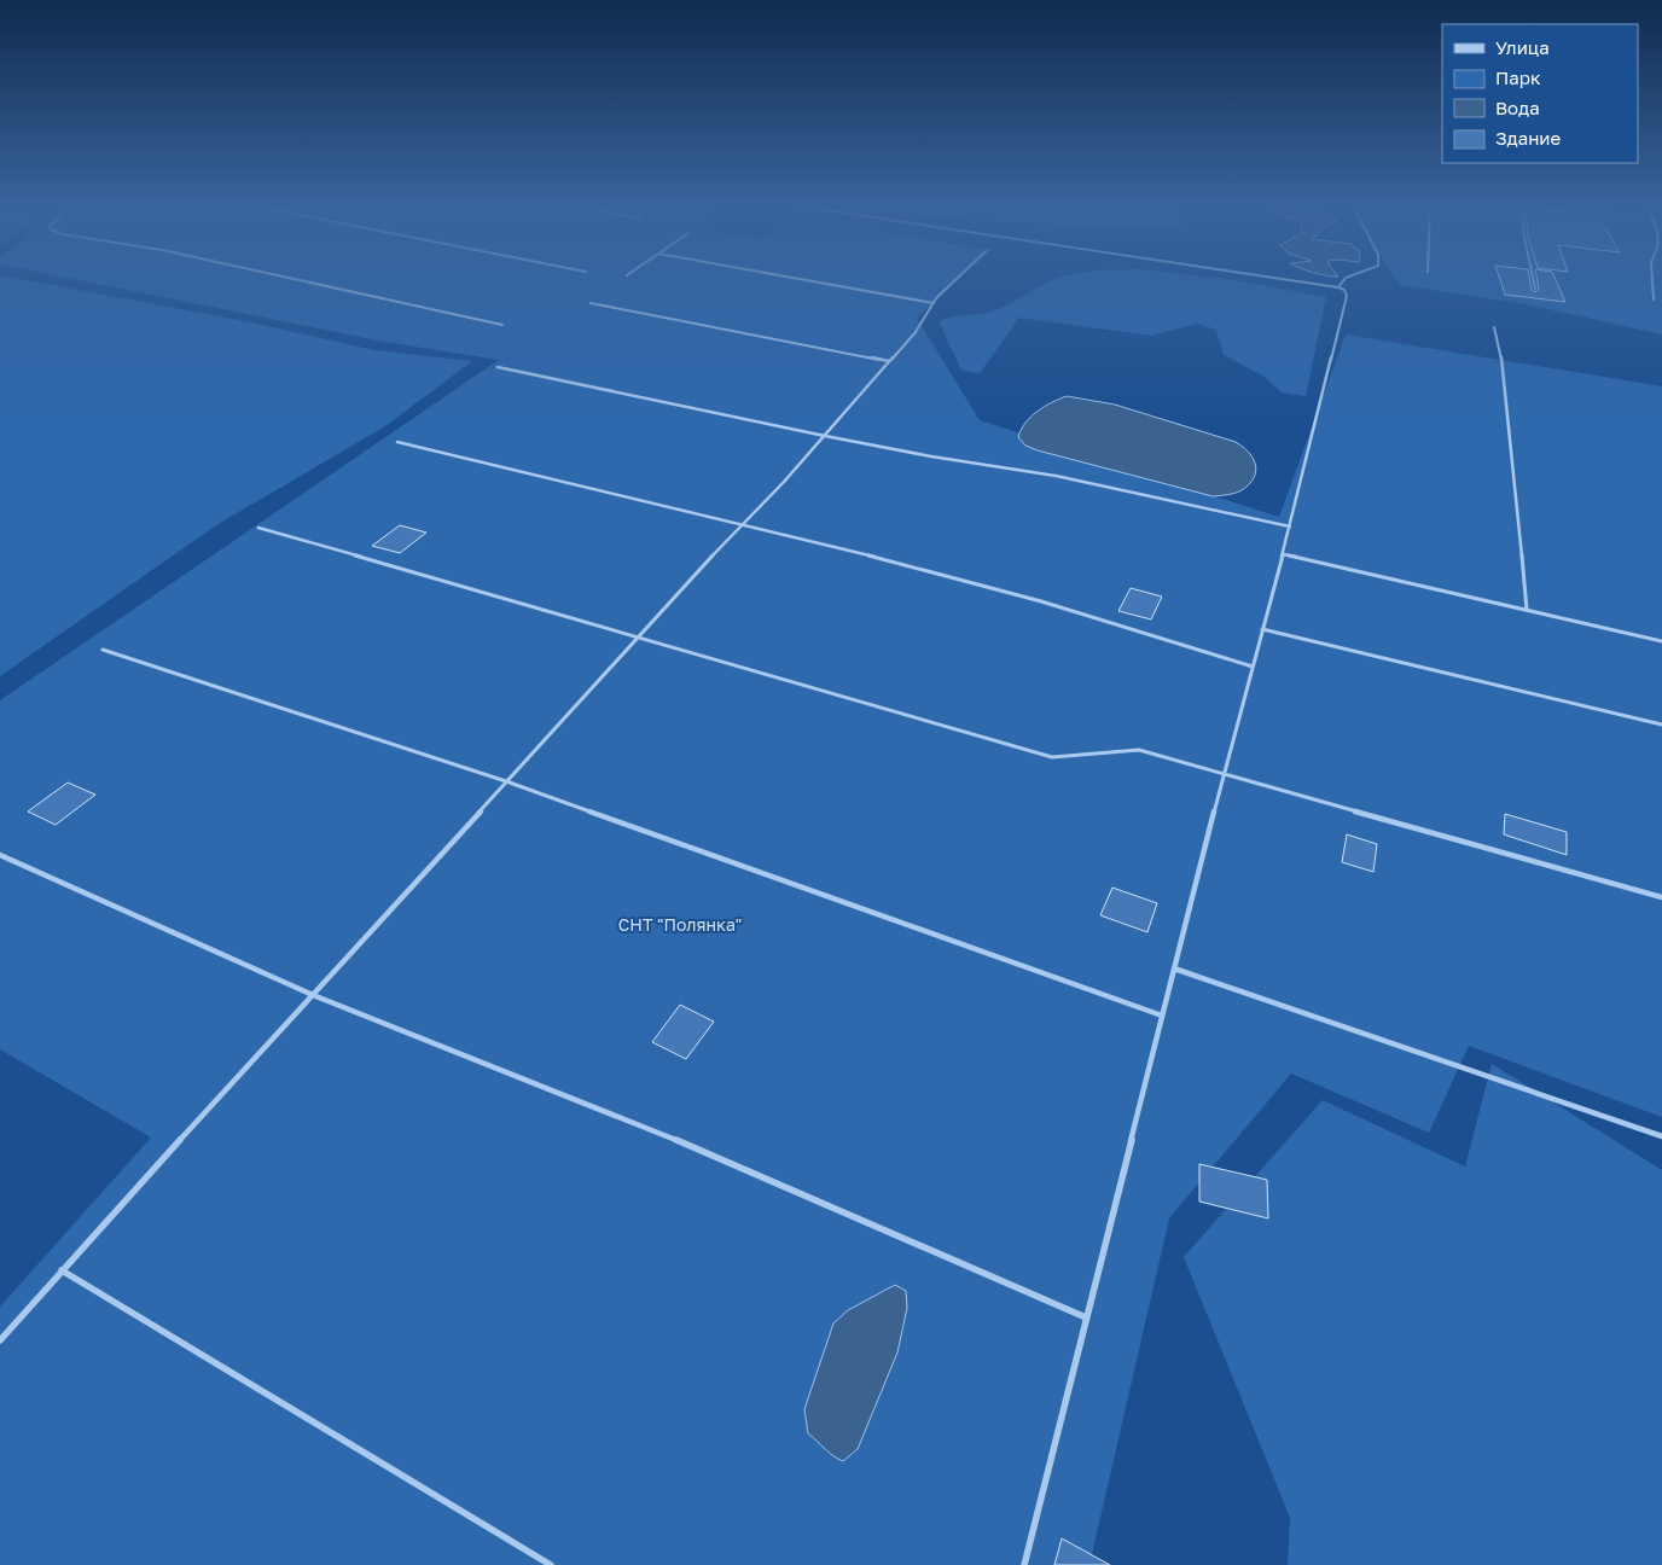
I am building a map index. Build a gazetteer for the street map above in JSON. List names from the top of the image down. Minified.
{"parks":["СНТ \"Полянка\""],"legend":["Улица","Парк","Вода","Здание"]}
